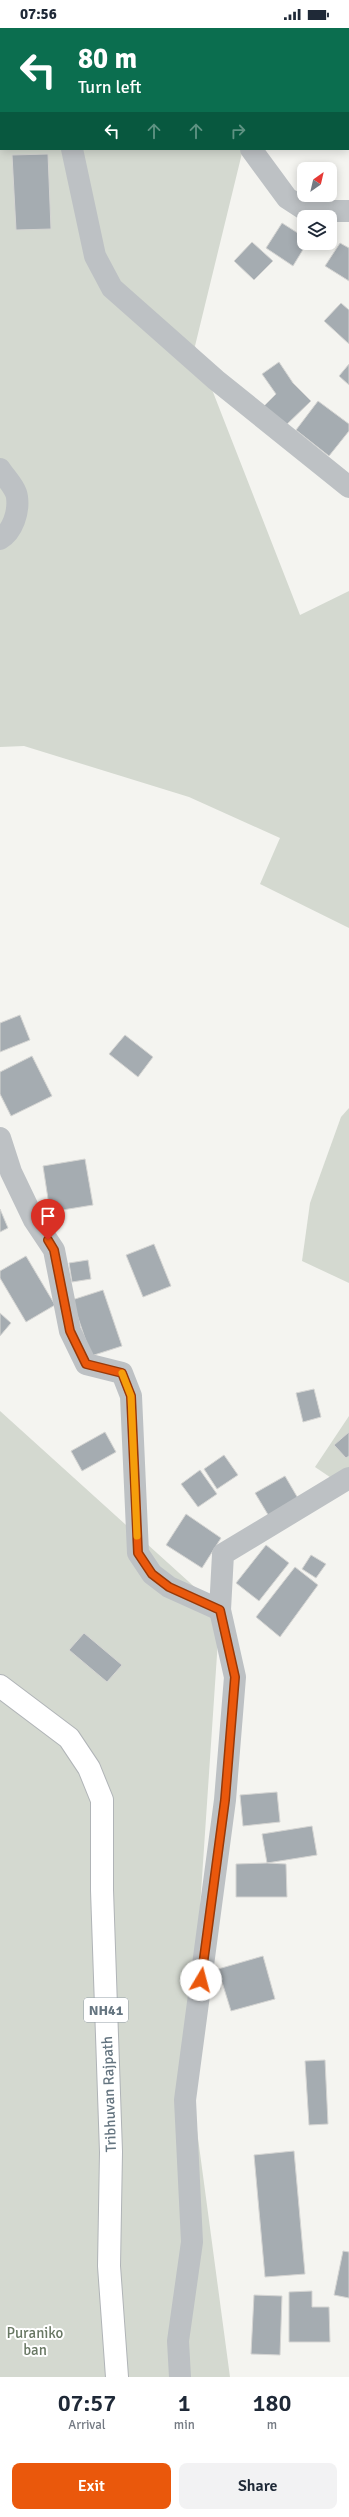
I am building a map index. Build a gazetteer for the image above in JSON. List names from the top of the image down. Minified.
{"streets":{"highway":["NH41","Tribhuvan Rajpath"]},"parks":["Puraniko ban"],"north":"top right","page":{"status":"07:56","turn":["80 m","Turn left"],"eta":["07:57","Arrival","1","min","180","m"],"buttons":["Exit","Share"]}}
